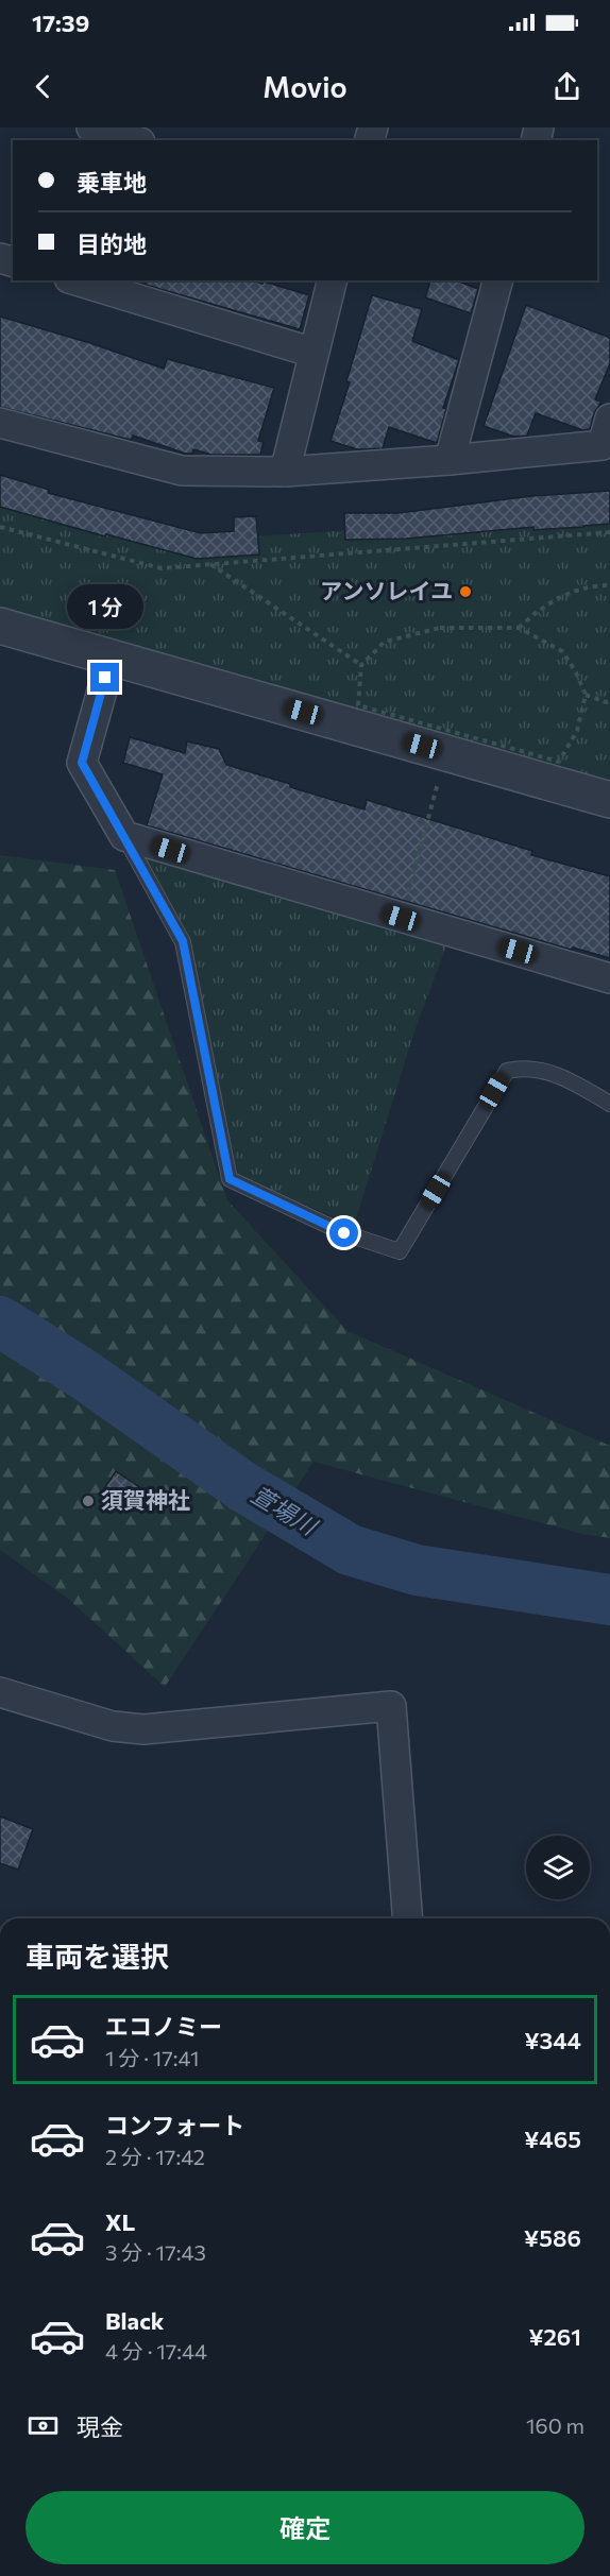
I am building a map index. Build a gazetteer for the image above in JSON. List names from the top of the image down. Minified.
{"water":["萱場川"],"places":["アンソレイユ","須賀神社"],"page":{"status":"17:39","header":"Movio","banner":["乗車地","目的地"],"bubble":"1 分","heading":"車両を選択","list":[{"name":"エコノミー","note":"1 分 · 17:41","value":"¥344"},{"name":"コンフォート","note":"2 分 · 17:42","value":"¥465"},{"name":"XL","note":"3 分 · 17:43","value":"¥586"},{"name":"Black","note":"4 分 · 17:44","value":"¥261"}],"pay":["現金","160 m"],"buttons":"確定"}}
